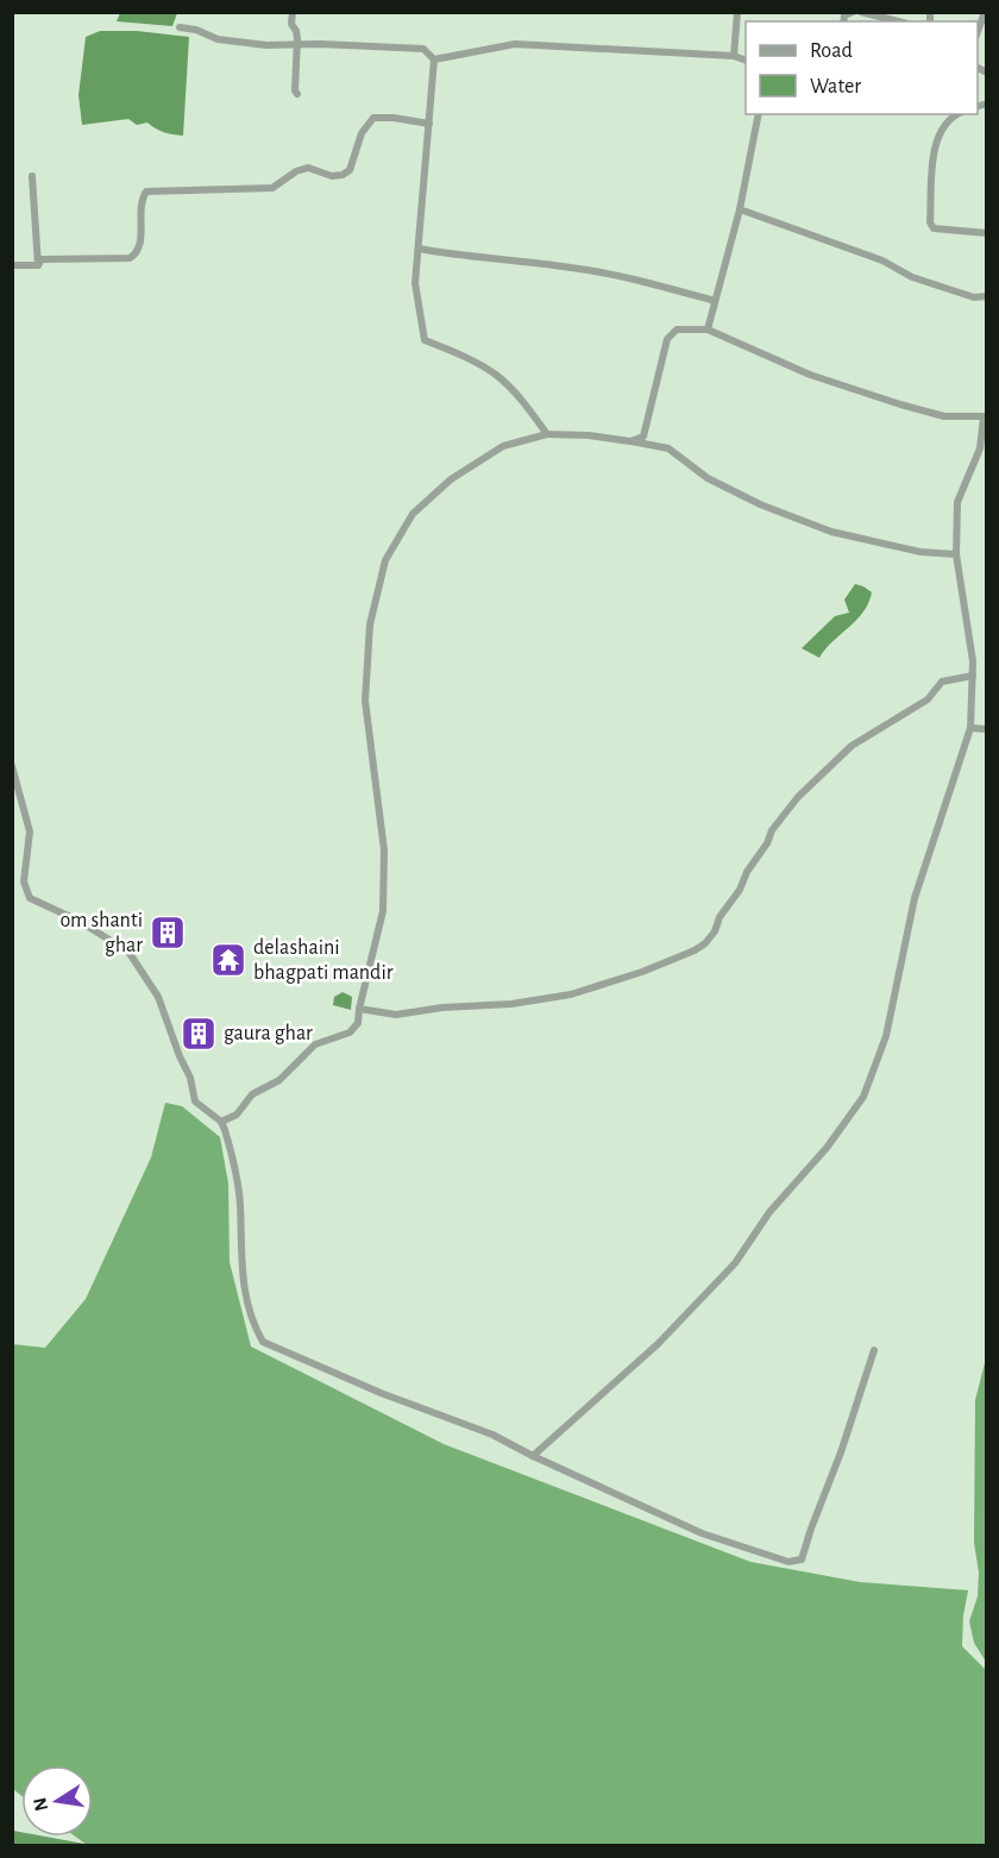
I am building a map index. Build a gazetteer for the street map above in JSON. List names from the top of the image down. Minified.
{"places":{"building":["om shanti ghar","gaura ghar"],"temple":["delashaini bhagpati mandir"]},"legend":["Road","Water"],"north":"left"}
